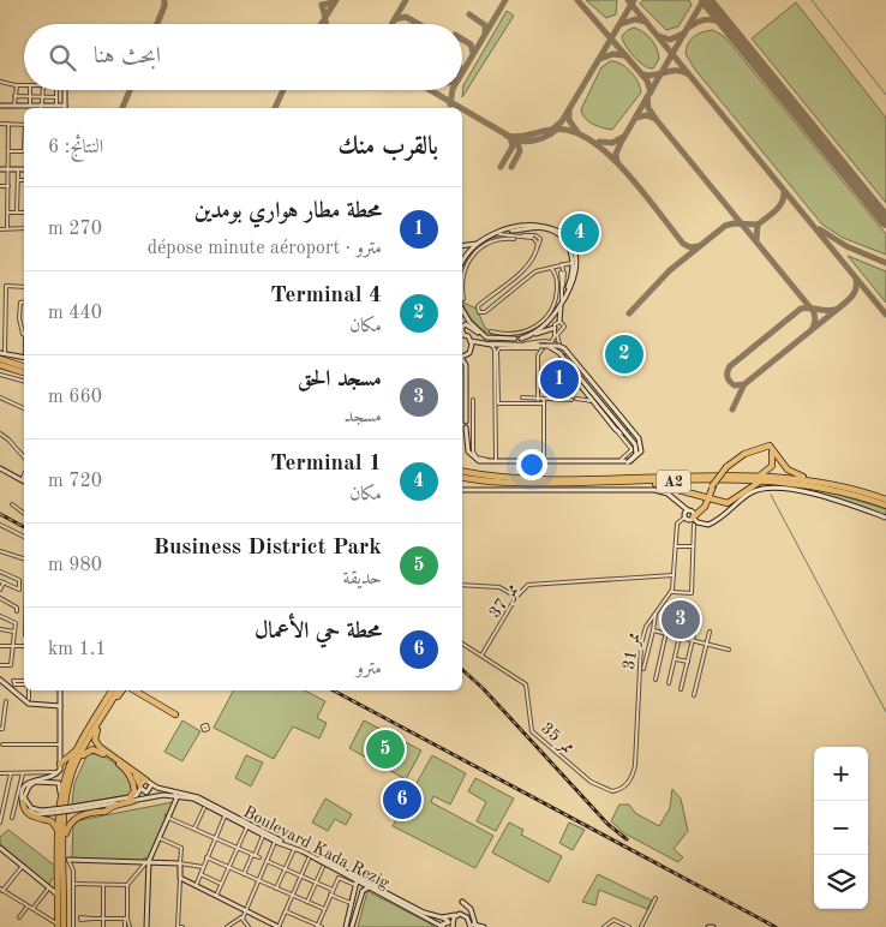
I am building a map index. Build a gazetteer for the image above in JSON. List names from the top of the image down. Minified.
{"streets":{"highway":["A2"],"main road":["Boulevard Kada Rezig"],"street":["ممر 37","ممر 31","ممر 35"]},"crossings":[["ممر 37","ممر 35"],["ممر 31","ممر 35"]],"page":{"search":"ابحث هنا","heading":["بالقرب منك","النتائج: 6"],"list":[{"mark":"1","name":"محطة مطار هواري بومدين","note":"مترو · dépose minute aéroport","value":"270 m"},{"mark":"2","name":"Terminal 4","note":"مكان","value":"440 m"},{"mark":"3","name":"مسجد الحق","note":"مسجد","value":"660 m"},{"mark":"4","name":"Terminal 1","note":"مكان","value":"720 m"},{"mark":"5","name":"Business District Park","note":"حديقة","value":"980 m"},{"mark":"6","name":"محطة حي الأعمال","note":"مترو","value":"1.1 km"}],"pins":["4","2","1","3","5","6"],"map_buttons":["+","−"]}}
